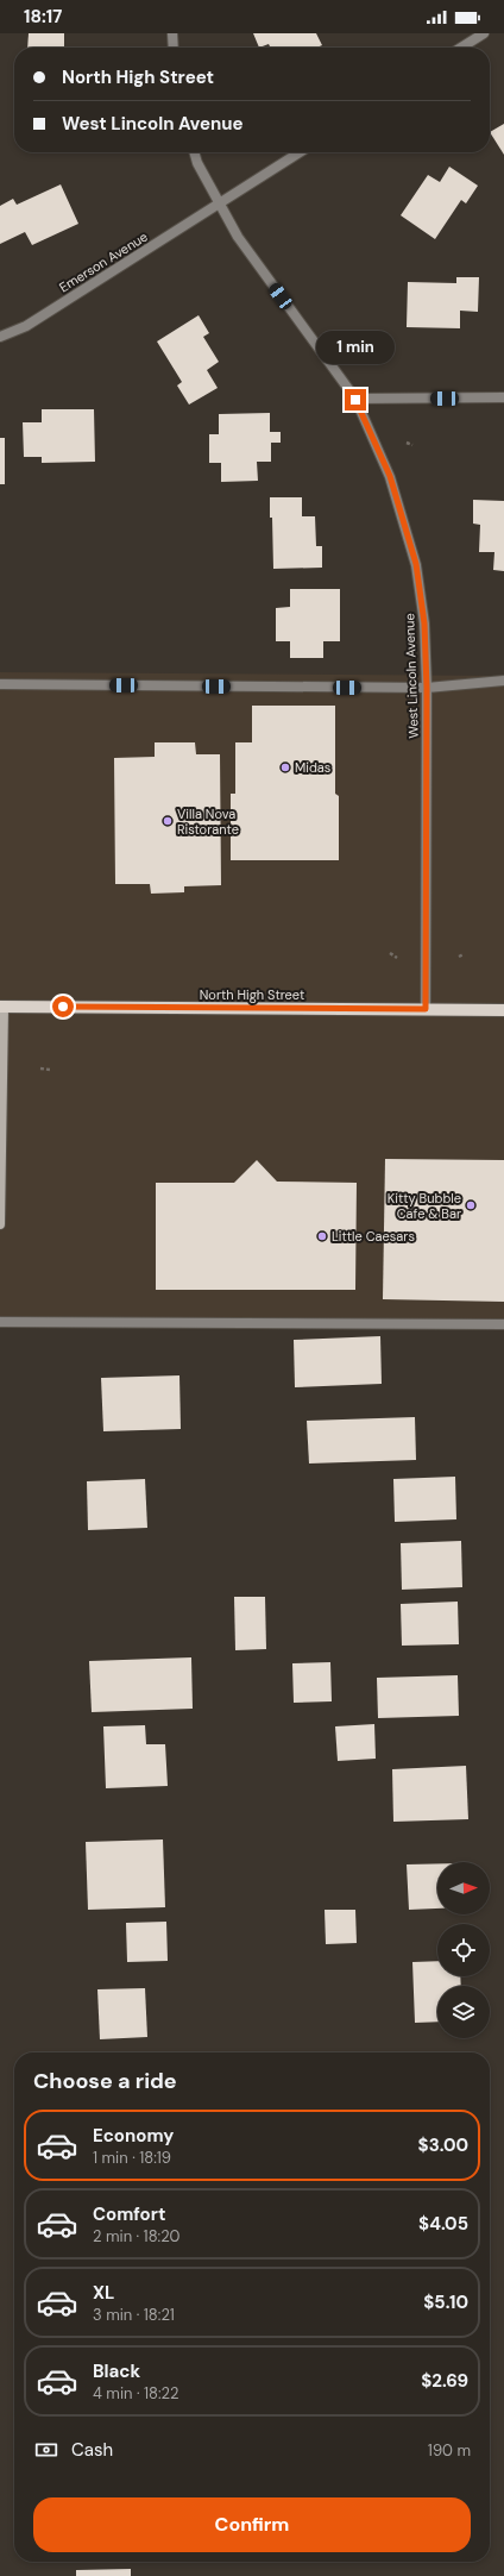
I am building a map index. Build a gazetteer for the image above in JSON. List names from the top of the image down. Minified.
{"streets":{"main road":["North High Street"],"street":["Emerson Avenue","West Lincoln Avenue"]},"crossings":[["Emerson Avenue","West Lincoln Avenue"],["West Lincoln Avenue","North High Street"]],"places":["Midas","Villa Nova Ristorante","Kitty Bubble Cafe & Bar","Little Caesars"],"north":"right","page":{"status":"18:17","banner":["North High Street","West Lincoln Avenue"],"bubble":"1 min","heading":"Choose a ride","list":[{"name":"Economy","note":"1 min · 18:19","value":"$3.00"},{"name":"Comfort","note":"2 min · 18:20","value":"$4.05"},{"name":"XL","note":"3 min · 18:21","value":"$5.10"},{"name":"Black","note":"4 min · 18:22","value":"$2.69"}],"pay":["Cash","190 m"],"buttons":"Confirm"}}
